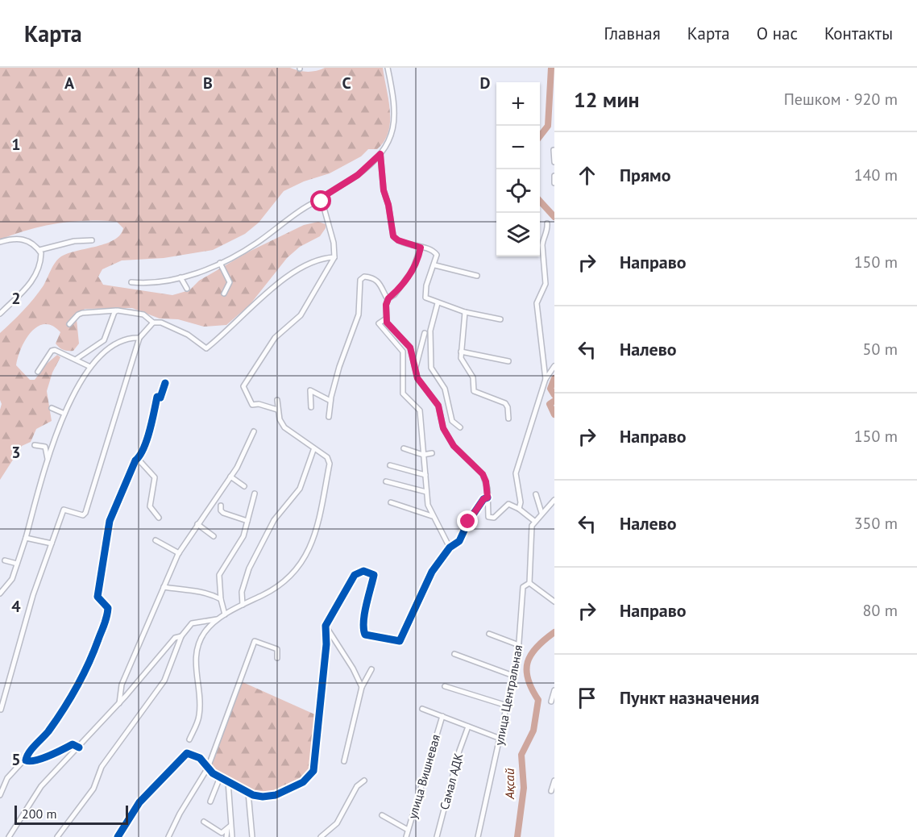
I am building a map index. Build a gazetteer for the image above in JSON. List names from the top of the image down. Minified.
{"streets":{"street":["улица Центральная","улица Вишневая","Самал АДК"]},"water":["Ақсай"],"scale_bar":"200 m","page":{"header":"Карта","nav":["Главная","Карта","О нас","Контакты"],"heading":["12 мин","Пешком · 920 m"],"map_buttons":["+","−"],"list":[["Прямо","140 m"],["Направо","150 m"],["Налево","50 m"],["Направо","150 m"],["Налево","350 m"],["Направо","80 m"],"Пункт назначения"],"scale":"200 m"},"grid":{"columns":["A","B","C","D"],"rows":["1","2","3","4","5"]}}
